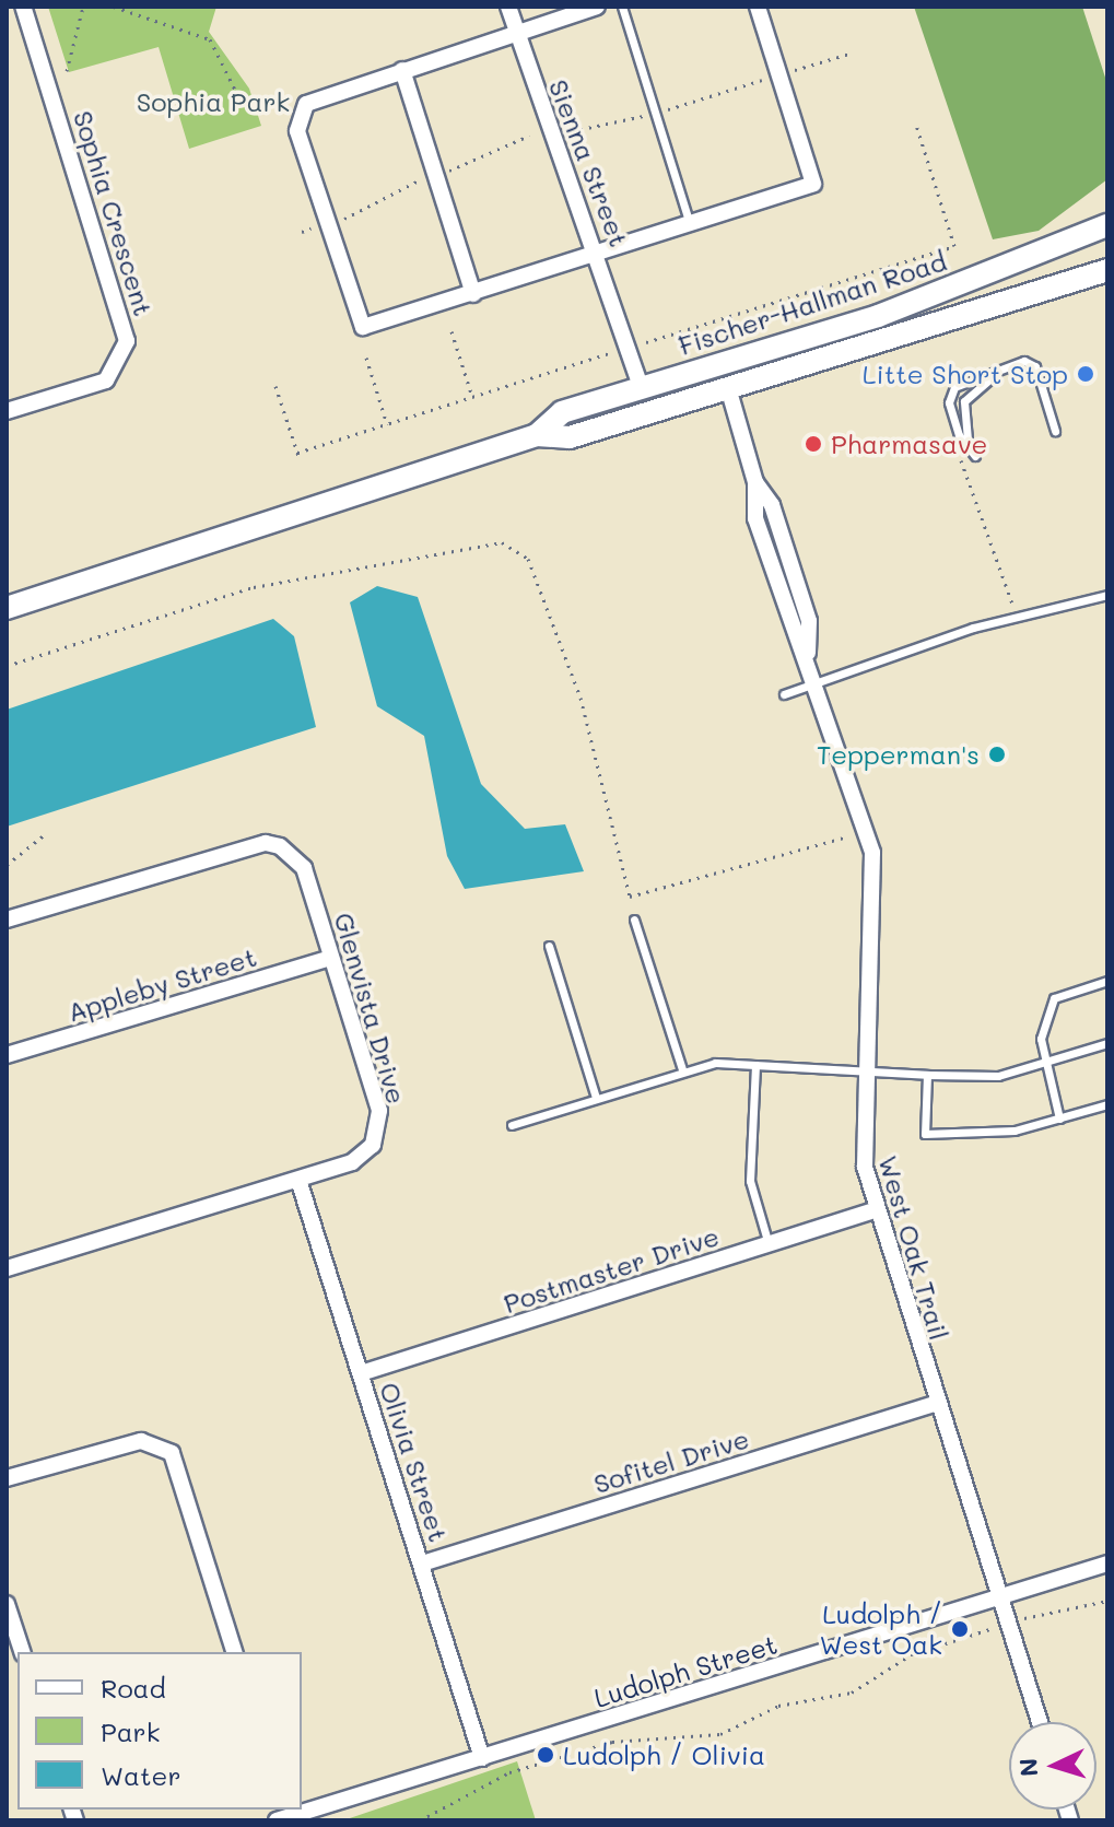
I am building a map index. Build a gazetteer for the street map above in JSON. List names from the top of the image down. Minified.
{"streets":{"main road":["Fischer-Hallman Road"],"street":["Sienna Street","Sophia Crescent","Appleby Street","Glenvista Drive","West Oak Trail","Postmaster Drive","Sofitel Drive","Olivia Street","Ludolph Street"]},"crossings":[["Sienna Street","Fischer-Hallman Road"],["Fischer-Hallman Road","West Oak Trail"],["Appleby Street","Glenvista Drive"],["Glenvista Drive","Olivia Street"],["West Oak Trail","Postmaster Drive"],["West Oak Trail","Sofitel Drive"],["West Oak Trail","Ludolph Street"],["Postmaster Drive","Olivia Street"],["Sofitel Drive","Olivia Street"],["Olivia Street","Ludolph Street"]],"parks":["Sophia Park"],"places":["Litte Short Stop","Pharmasave","Tepperman's","Ludolph / West Oak","Ludolph / Olivia"],"legend":["Road","Park","Water"],"north":"left"}
